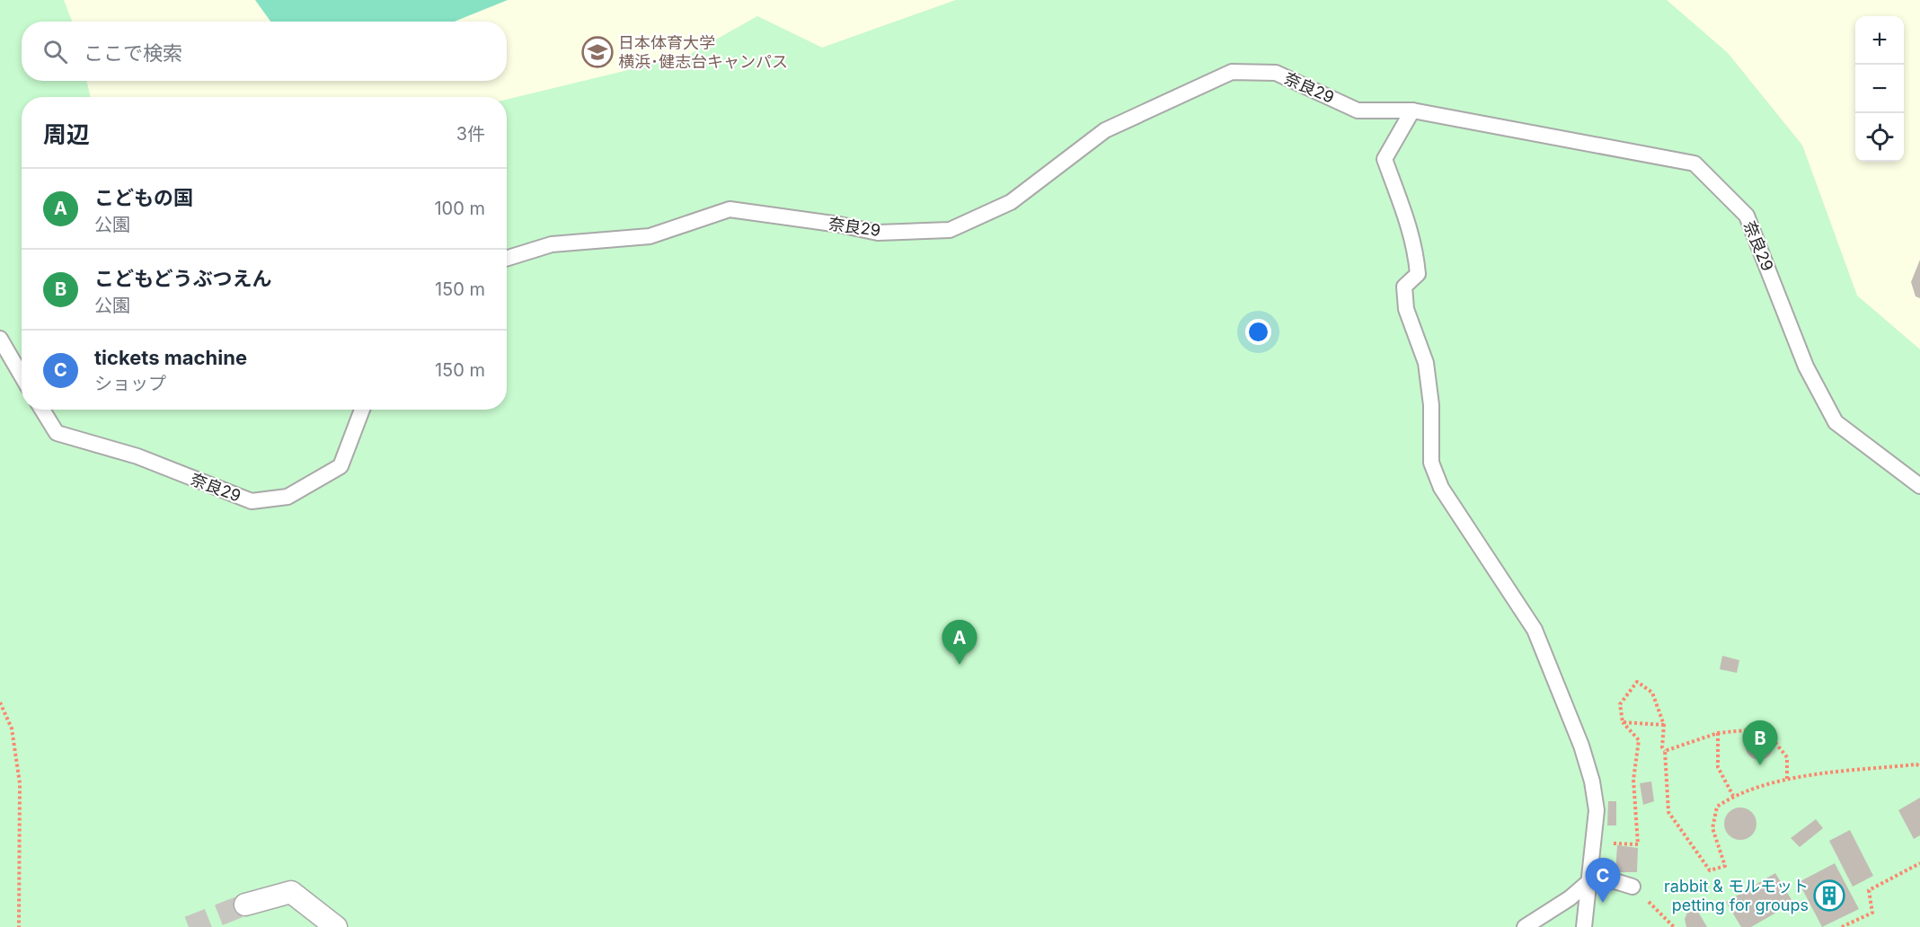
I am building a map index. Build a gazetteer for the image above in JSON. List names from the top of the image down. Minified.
{"streets":{"lane":["奈良29"]},"places":{"school or university":["日本体育大学 横浜･健志台キャンパス"],"building":["rabbit & モルモット petting for groups"]},"page":{"map_buttons":["+","−"],"search":"ここで検索","heading":["周辺","3件"],"list":[{"mark":"A","name":"こどもの国","note":"公園","value":"100 m"},{"mark":"B","name":"こどもどうぶつえん","note":"公園","value":"150 m"},{"mark":"C","name":"tickets machine","note":"ショップ","value":"150 m"}],"pins":["A","B","C"]}}
